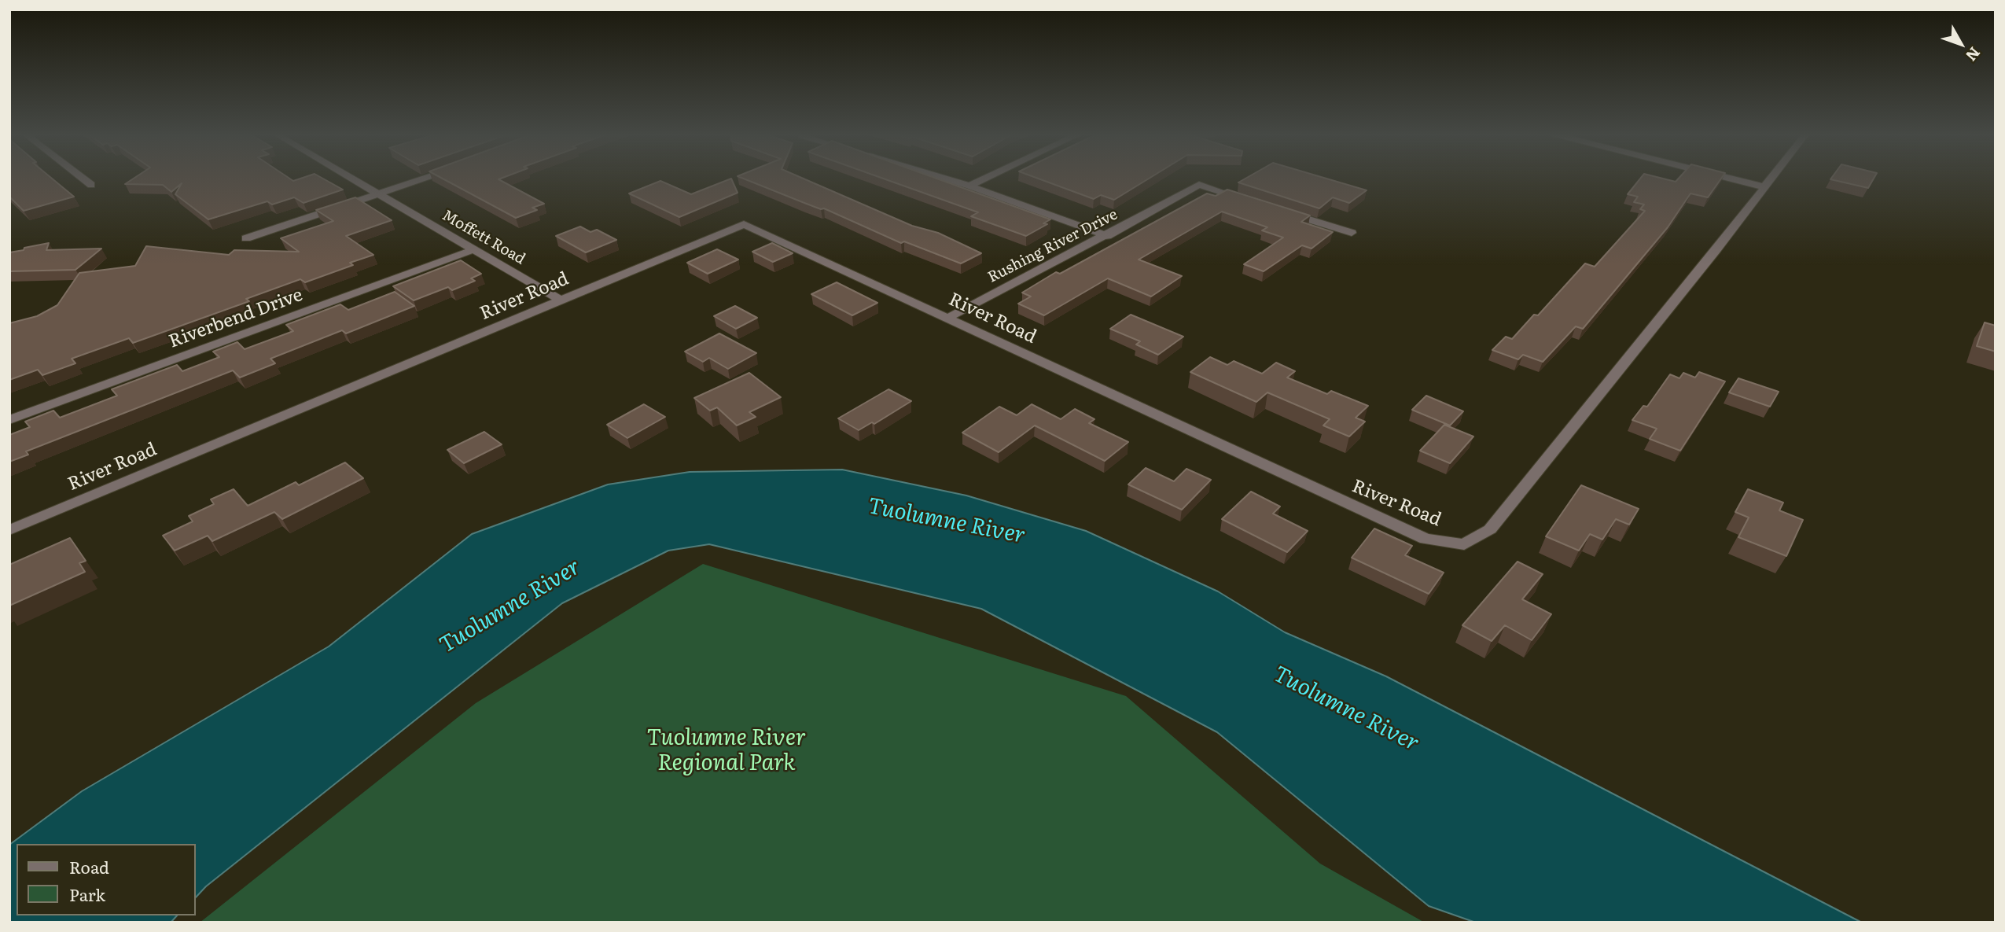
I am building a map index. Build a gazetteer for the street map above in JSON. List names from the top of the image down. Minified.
{"streets":{"street":["Moffett Road","Rushing River Drive","River Road","Riverbend Drive"]},"crossings":[["Moffett Road","River Road"],["Moffett Road","Riverbend Drive"],["Rushing River Drive","River Road"]],"water":["Tuolumne River"],"parks":["Tuolumne River Regional Park"],"legend":["Road","Park"],"north":"bottom right"}
